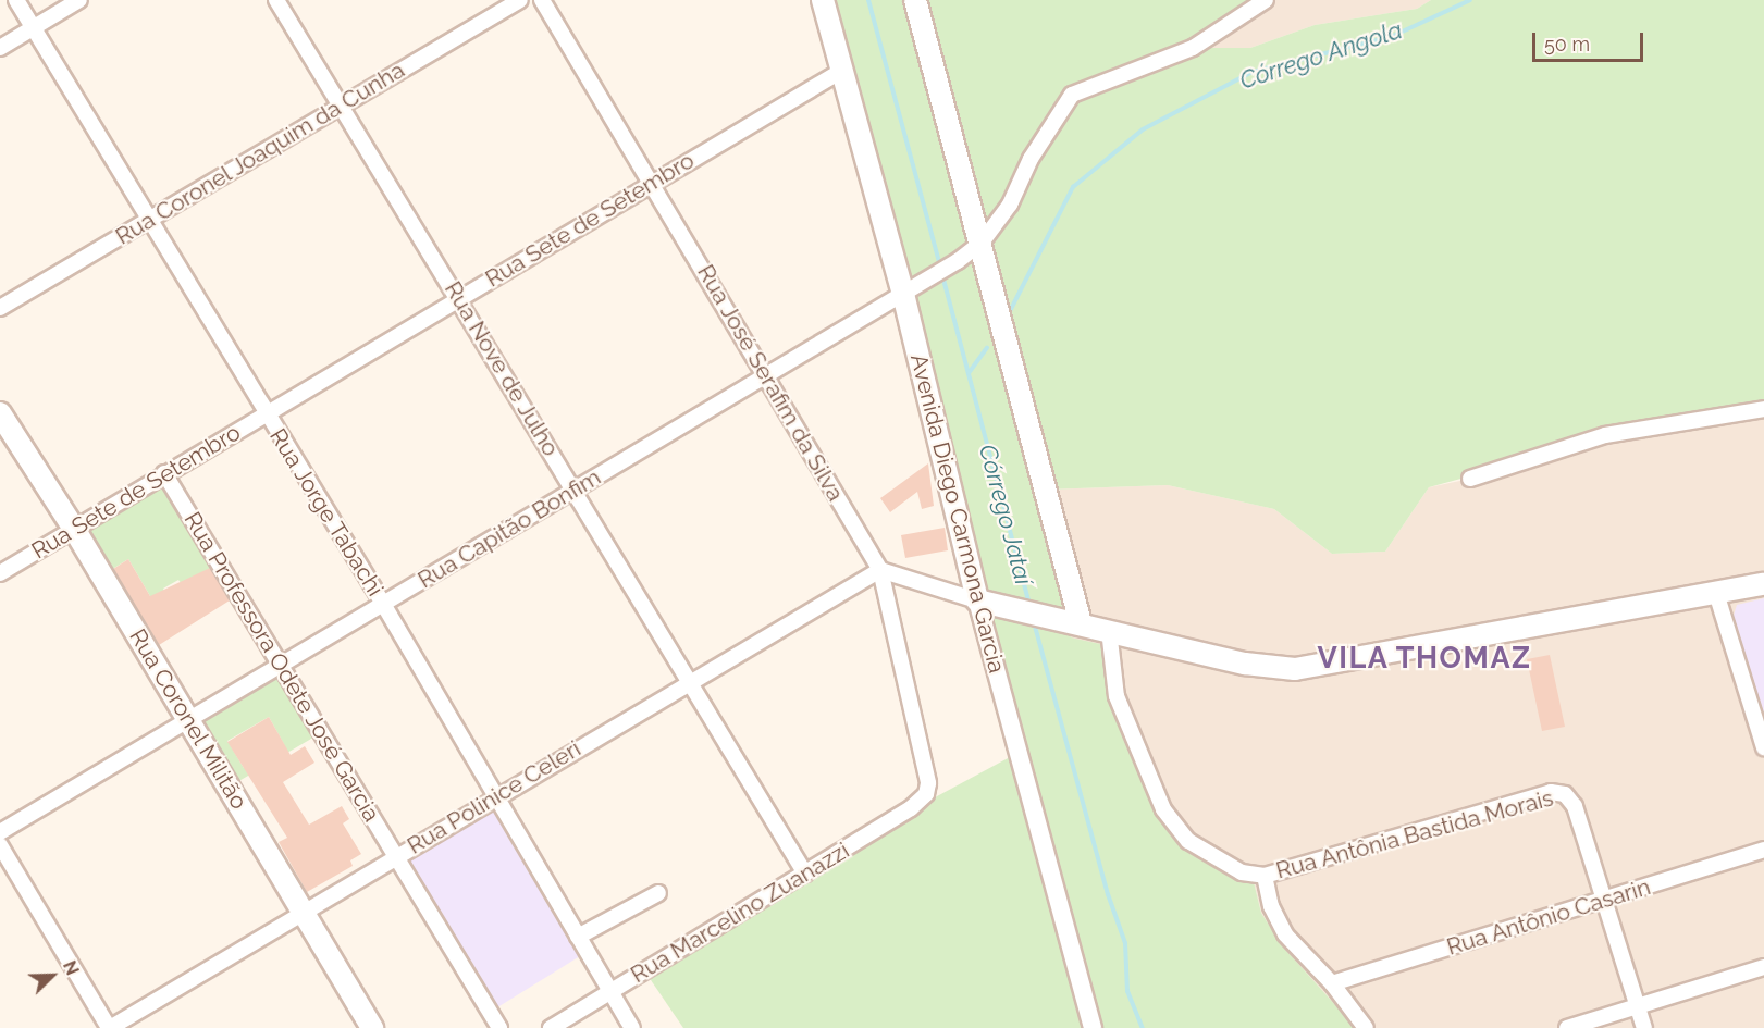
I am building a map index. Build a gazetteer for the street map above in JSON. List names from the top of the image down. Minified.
{"streets":{"main road":["Avenida Diego Carmona Garcia","Rua Coronel Militão"],"street":["Rua Coronel Joaquim da Cunha","Rua Sete de Setembro","Rua Nove de Julho","Rua José Serafim da Silva","Rua Jorge Tabachi","Rua Capitão Bonfim","Rua Professora Odete José Garcia","Rua Polinice Celeri","Rua Antônia Bastida Morais","Rua Marcelino Zuanazzi","Rua Antônio Casarin"]},"crossings":[["Rua Coronel Joaquim da Cunha","Rua Nove de Julho"],["Rua Coronel Joaquim da Cunha","Rua Jorge Tabachi"],["Rua Sete de Setembro","Rua Nove de Julho"],["Rua Sete de Setembro","Rua José Serafim da Silva"],["Rua Sete de Setembro","Rua Jorge Tabachi"],["Rua Sete de Setembro","Avenida Diego Carmona Garcia"],["Rua Sete de Setembro","Rua Professora Odete José Garcia"],["Rua Sete de Setembro","Rua Coronel Militão"],["Rua Nove de Julho","Rua Capitão Bonfim"],["Rua Nove de Julho","Rua Polinice Celeri"],["Rua Nove de Julho","Rua Marcelino Zuanazzi"],["Rua José Serafim da Silva","Rua Capitão Bonfim"],["Rua José Serafim da Silva","Rua Polinice Celeri"],["Rua José Serafim da Silva","Rua Marcelino Zuanazzi"],["Rua Jorge Tabachi","Rua Capitão Bonfim"],["Rua Jorge Tabachi","Rua Polinice Celeri"],["Rua Jorge Tabachi","Rua Marcelino Zuanazzi"],["Avenida Diego Carmona Garcia","Rua Capitão Bonfim"],["Rua Capitão Bonfim","Rua Professora Odete José Garcia"],["Rua Capitão Bonfim","Rua Coronel Militão"],["Rua Professora Odete José Garcia","Rua Polinice Celeri"],["Rua Coronel Militão","Rua Polinice Celeri"],["Rua Antônia Bastida Morais","Rua Antônio Casarin"]],"districts":["VILA THOMAZ"],"water":["Córrego Angola","Córrego Jataí"],"scale_bar":"50 m","north":"top right"}
